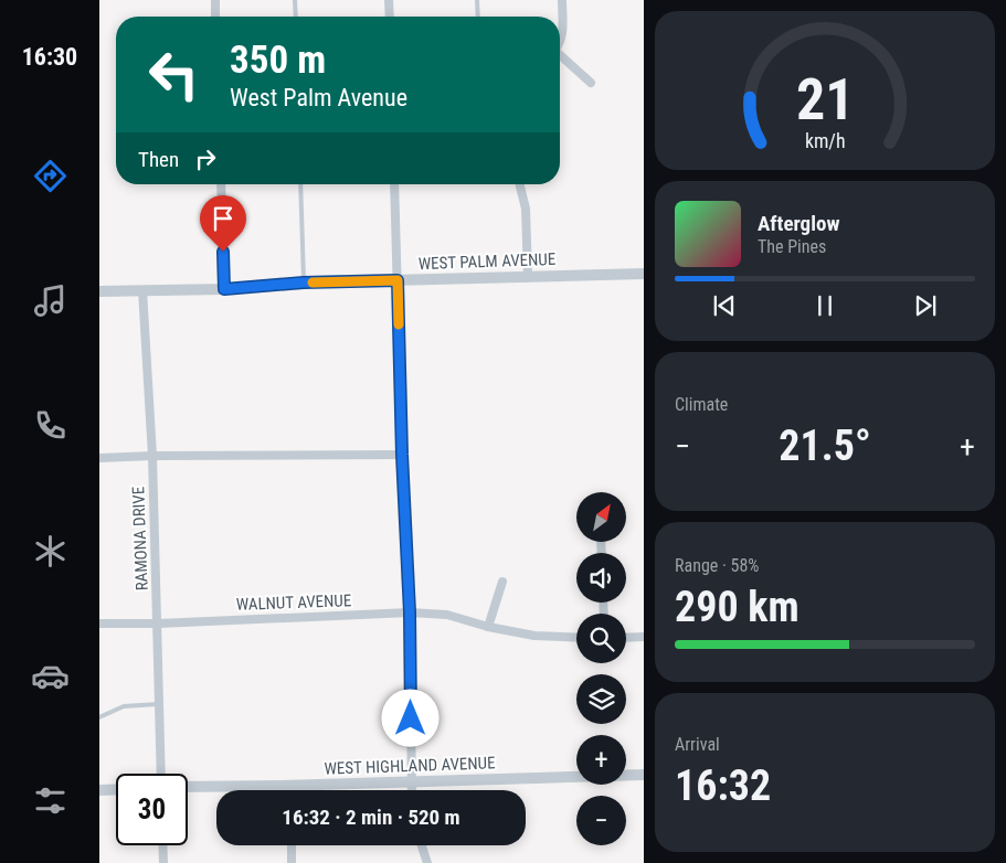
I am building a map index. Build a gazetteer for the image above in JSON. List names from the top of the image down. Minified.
{"streets":{"street":["WEST PALM AVENUE","RAMONA DRIVE","WALNUT AVENUE","WEST HIGHLAND AVENUE"]},"crossings":[["WEST PALM AVENUE","RAMONA DRIVE"],["RAMONA DRIVE","WALNUT AVENUE"]],"north":"top right","page":{"tabs":"16:30","turn":["350 m","West Palm Avenue"],"then":"Then","song":["Afterglow","The Pines"],"tile":["Climate",["Range · 58%","290 km"],["Arrival","16:32"]],"heat":["−","21.5°","+"],"map_buttons":["+","−"],"limit":"30","trip":"16:32 · 2 min · 520 m","gauge":["21","km/h"]}}
